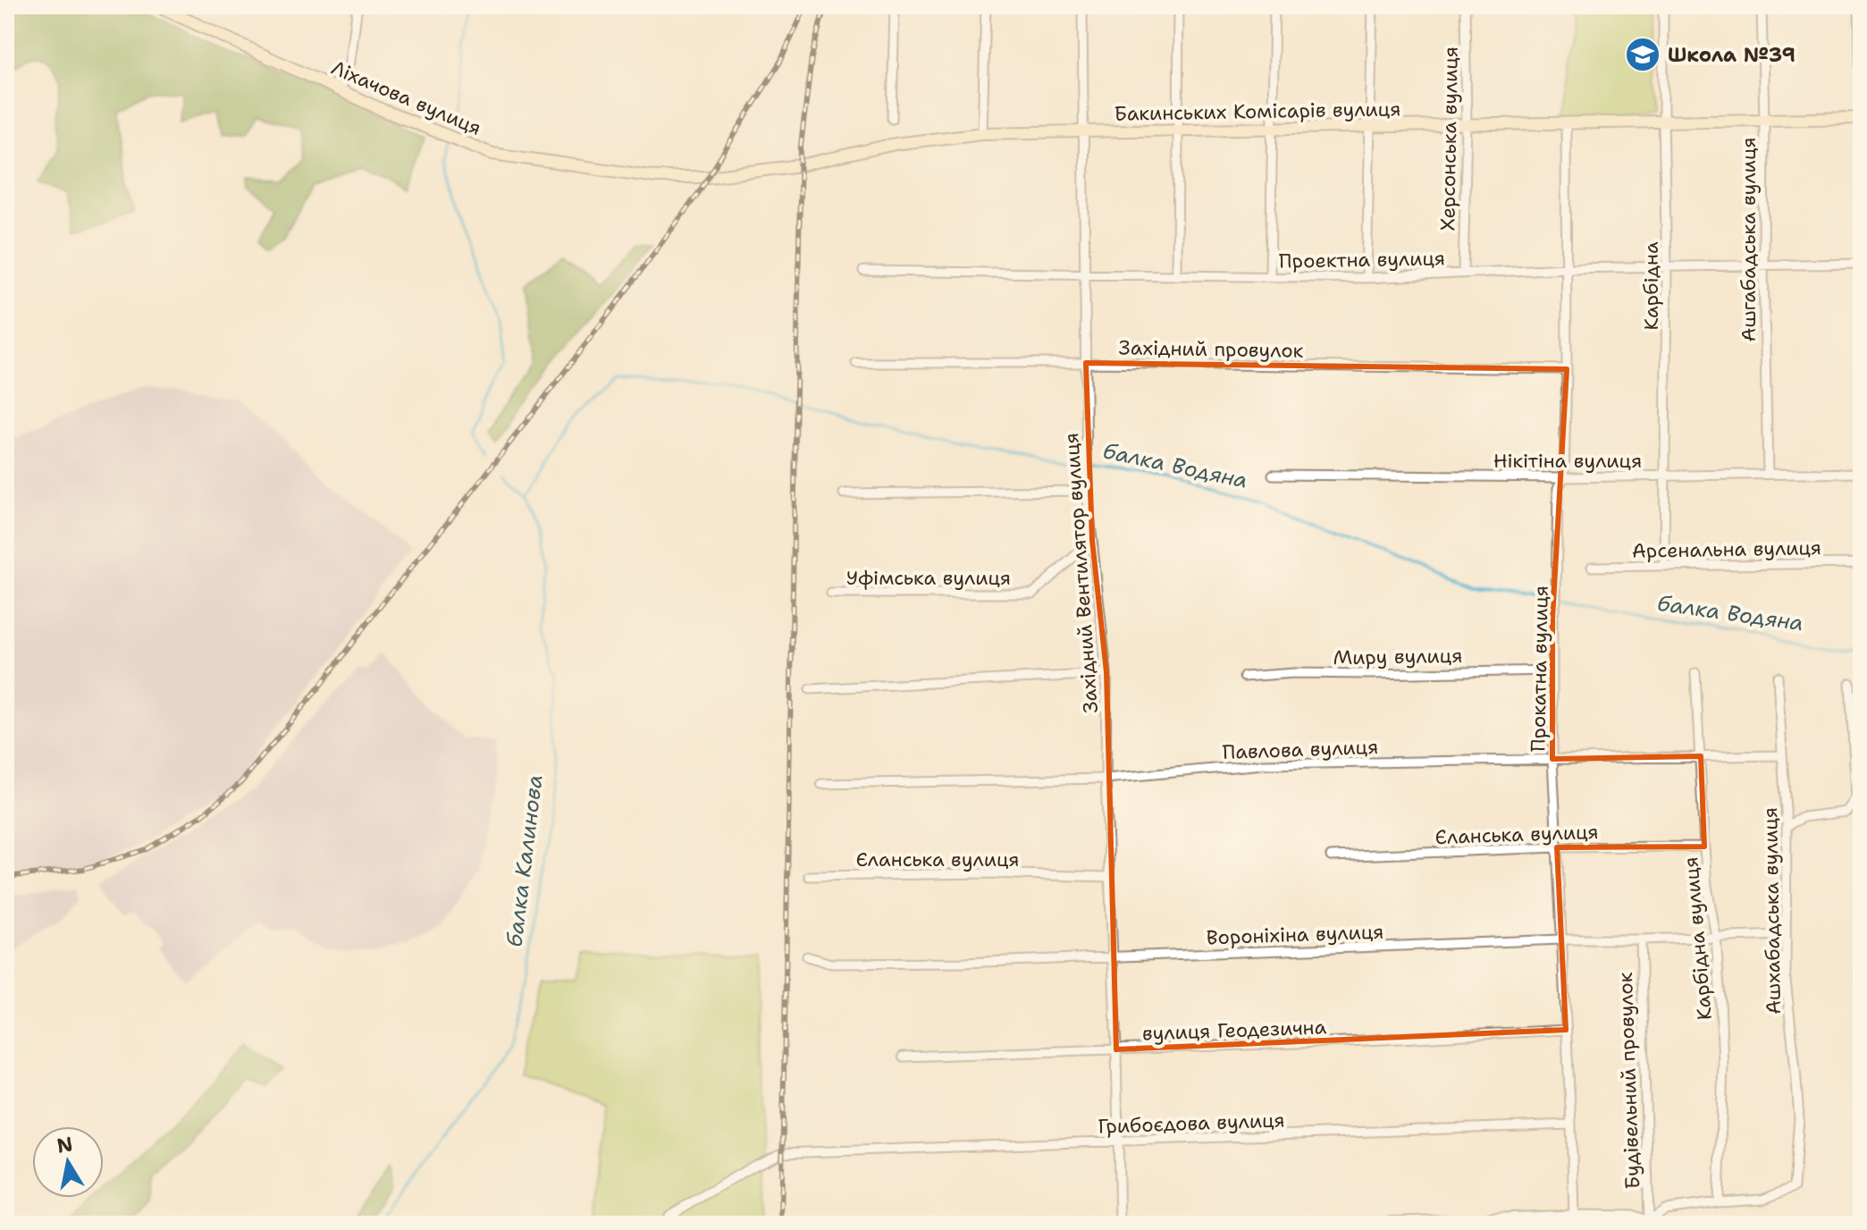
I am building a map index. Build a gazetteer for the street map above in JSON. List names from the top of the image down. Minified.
{"streets":{"street":["Ліхачова вулиця","Бакинських Комісарів вулиця","Херсонська вулиця","Ашгабадська вулиця","Проектна вулиця","Карбідна","Західний провулок","Нікітіна вулиця","Арсенальна вулиця","Західний Вентилятор вулиця","Уфімська вулиця","Миру вулиця","Прокатна вулиця","Павлова вулиця","Єланська вулиця","Ашхабадська вулиця","Вороніхіна вулиця","Карбідна вулиця","вулиця Геодезична","Будівельний провулок","Грибоєдова вулиця"]},"crossings":[["Ліхачова вулиця","Бакинських Комісарів вулиця"],["Бакинських Комісарів вулиця","Херсонська вулиця"],["Бакинських Комісарів вулиця","Ашгабадська вулиця"],["Бакинських Комісарів вулиця","Карбідна"],["Бакинських Комісарів вулиця","Західний Вентилятор вулиця"],["Бакинських Комісарів вулиця","Прокатна вулиця"],["Херсонська вулиця","Проектна вулиця"],["Ашгабадська вулиця","Проектна вулиця"],["Ашгабадська вулиця","Нікітіна вулиця"],["Проектна вулиця","Карбідна"],["Проектна вулиця","Західний Вентилятор вулиця"],["Проектна вулиця","Прокатна вулиця"],["Карбідна","Нікітіна вулиця"],["Карбідна","Арсенальна вулиця"],["Західний провулок","Західний Вентилятор вулиця"],["Західний провулок","Прокатна вулиця"],["Нікітіна вулиця","Прокатна вулиця"],["Західний Вентилятор вулиця","Уфімська вулиця"],["Західний Вентилятор вулиця","Павлова вулиця"],["Західний Вентилятор вулиця","Єланська вулиця"],["Західний Вентилятор вулиця","Вороніхіна вулиця"],["Західний Вентилятор вулиця","вулиця Геодезична"],["Західний Вентилятор вулиця","Грибоєдова вулиця"],["Миру вулиця","Прокатна вулиця"],["Прокатна вулиця","Павлова вулиця"],["Прокатна вулиця","Єланська вулиця"],["Прокатна вулиця","Вороніхіна вулиця"],["Прокатна вулиця","вулиця Геодезична"],["Прокатна вулиця","Грибоєдова вулиця"],["Павлова вулиця","Ашхабадська вулиця"],["Павлова вулиця","Карбідна вулиця"],["Єланська вулиця","Карбідна вулиця"],["Ашхабадська вулиця","Вороніхіна вулиця"],["Ашхабадська вулиця","Карбідна вулиця"],["Вороніхіна вулиця","Карбідна вулиця"],["Вороніхіна вулиця","Будівельний провулок"]],"water":["балка Водяна","балка Калинова"],"places":{"school or university":["Школа №39"]},"north":"top"}
